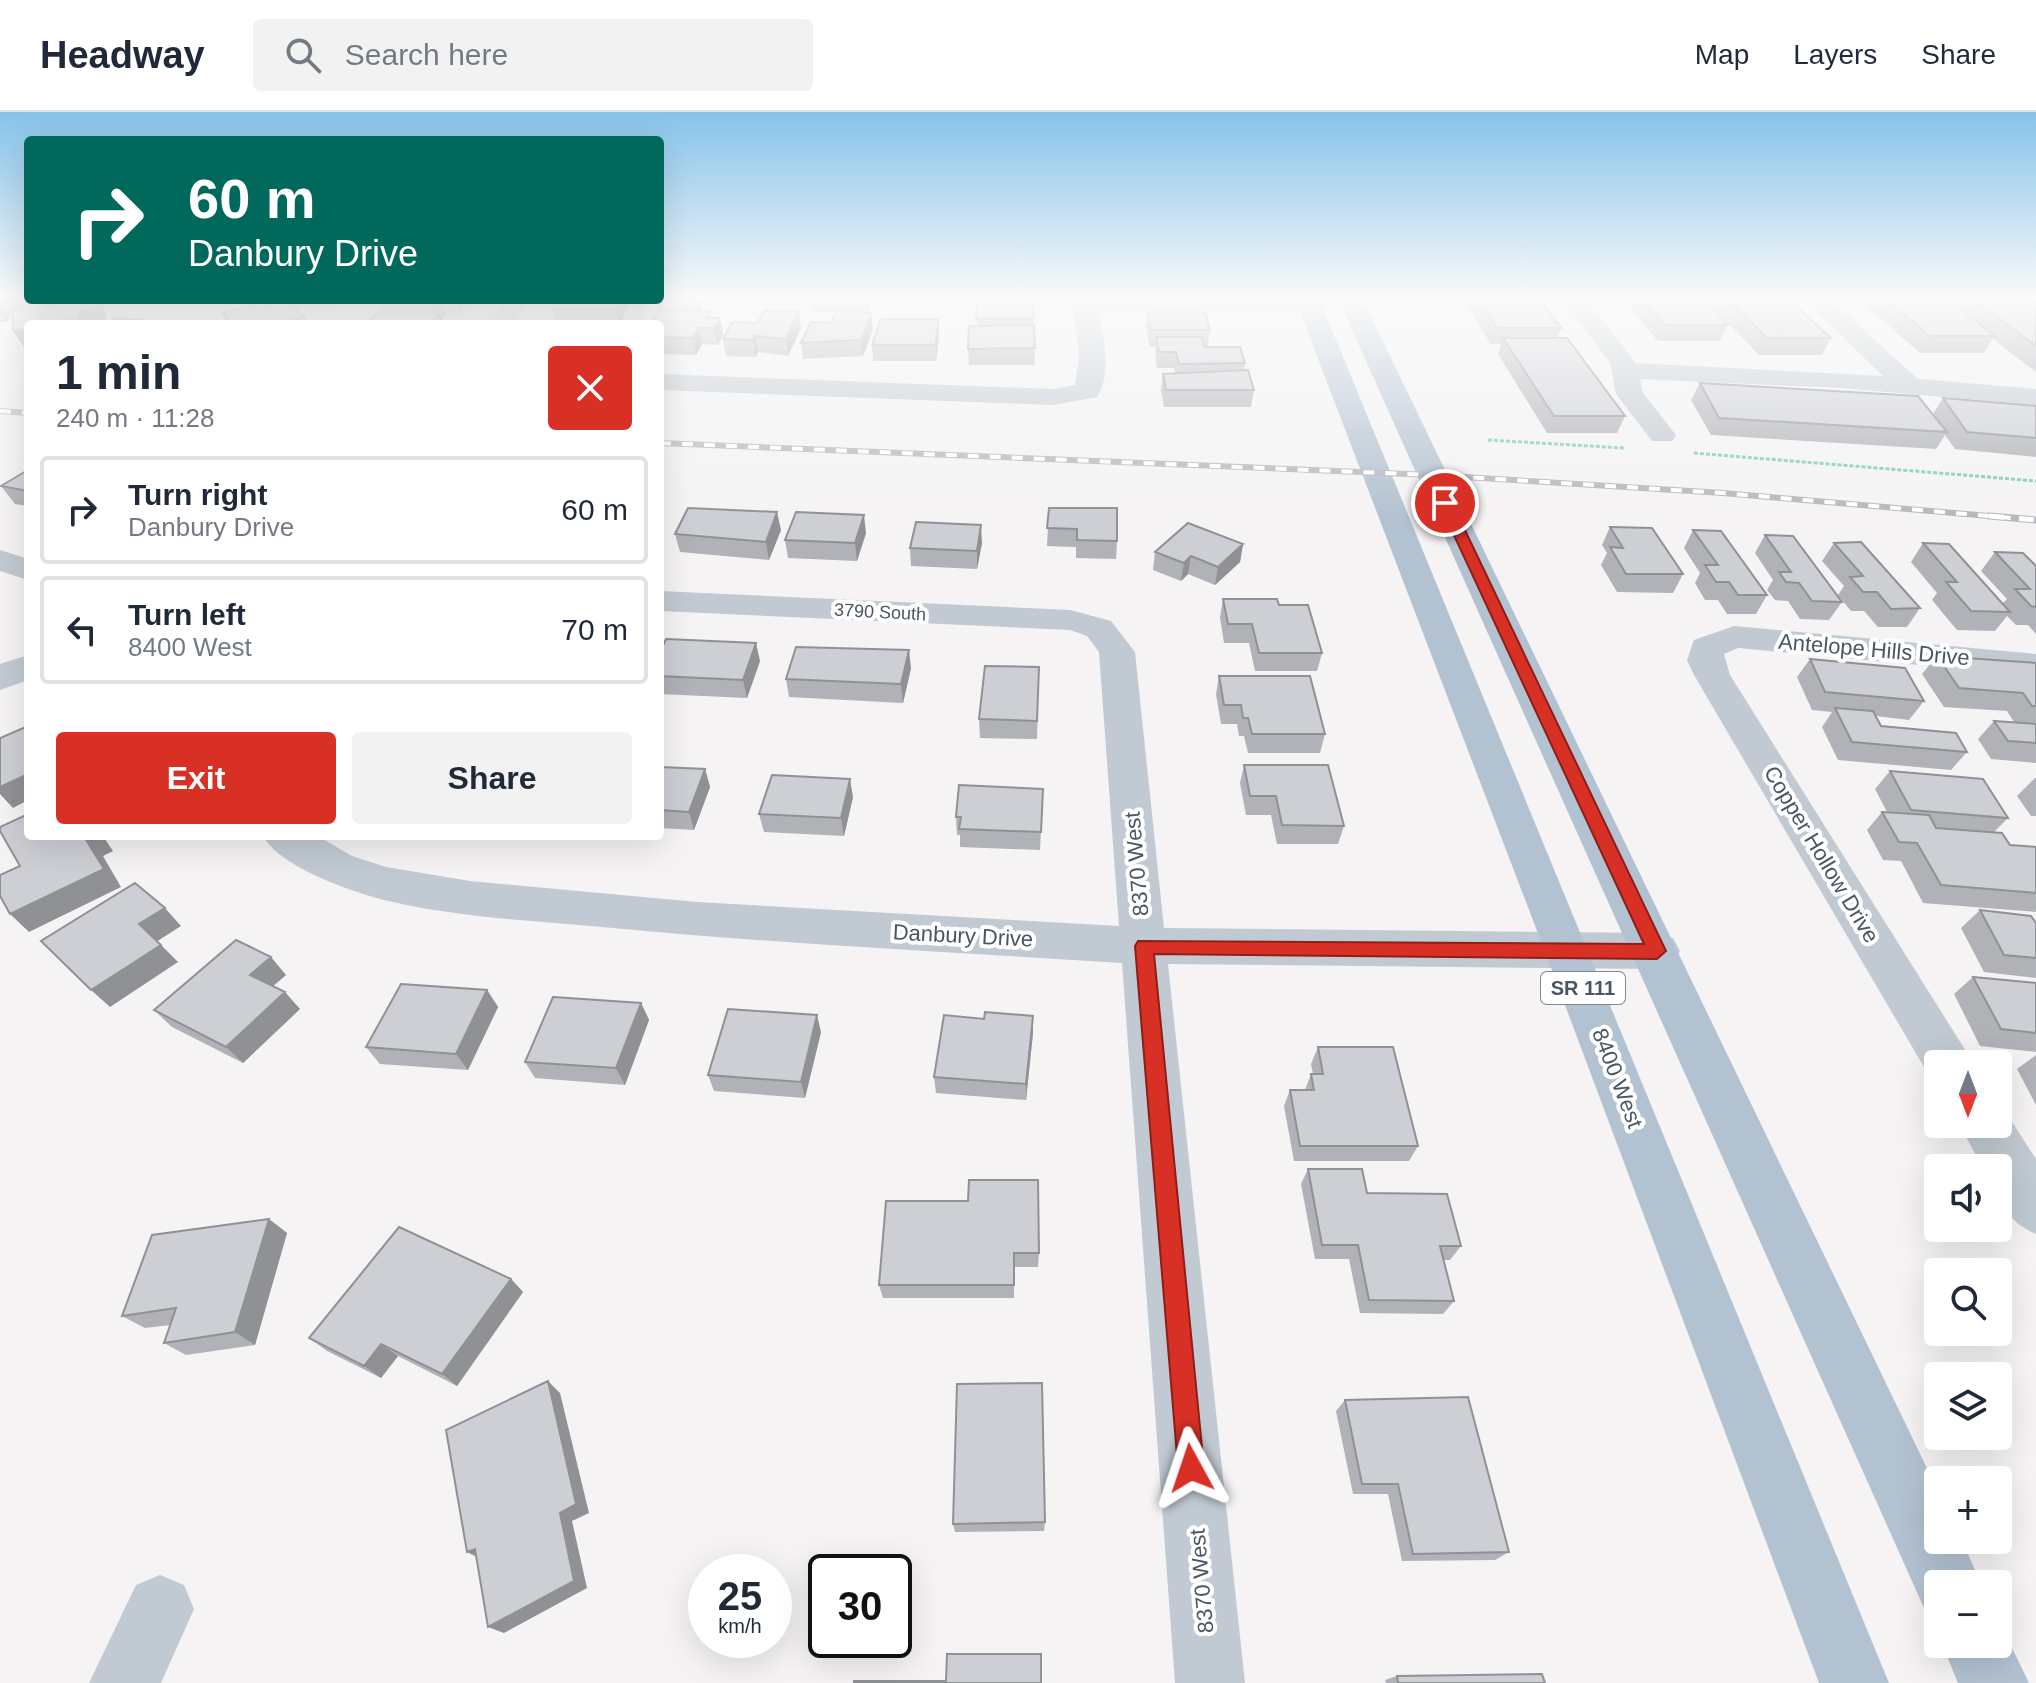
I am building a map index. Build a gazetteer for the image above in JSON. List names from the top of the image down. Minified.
{"streets":{"main road":["SR 111","8400 West"],"street":["3790 South","Antelope Hills Drive","Copper Hollow Drive","8370 West","Danbury Drive"]},"crossings":[["3790 South","8370 West"],["Antelope Hills Drive","Copper Hollow Drive"],["8370 West","Danbury Drive"],["Danbury Drive","8400 West"]],"north":"bottom","page":{"header":"Headway","search":"Search here","nav":["Map","Layers","Share"],"turn":["60 m","Danbury Drive"],"heading":["1 min","240 m · 11:28"],"list":[{"name":"Turn right","note":"Danbury Drive","value":"60 m"},{"name":"Turn left","note":"8400 West","value":"70 m"}],"buttons":["Exit","Share"],"map_buttons":["+","−"],"speed":"25 km/h","limit":"30"}}
